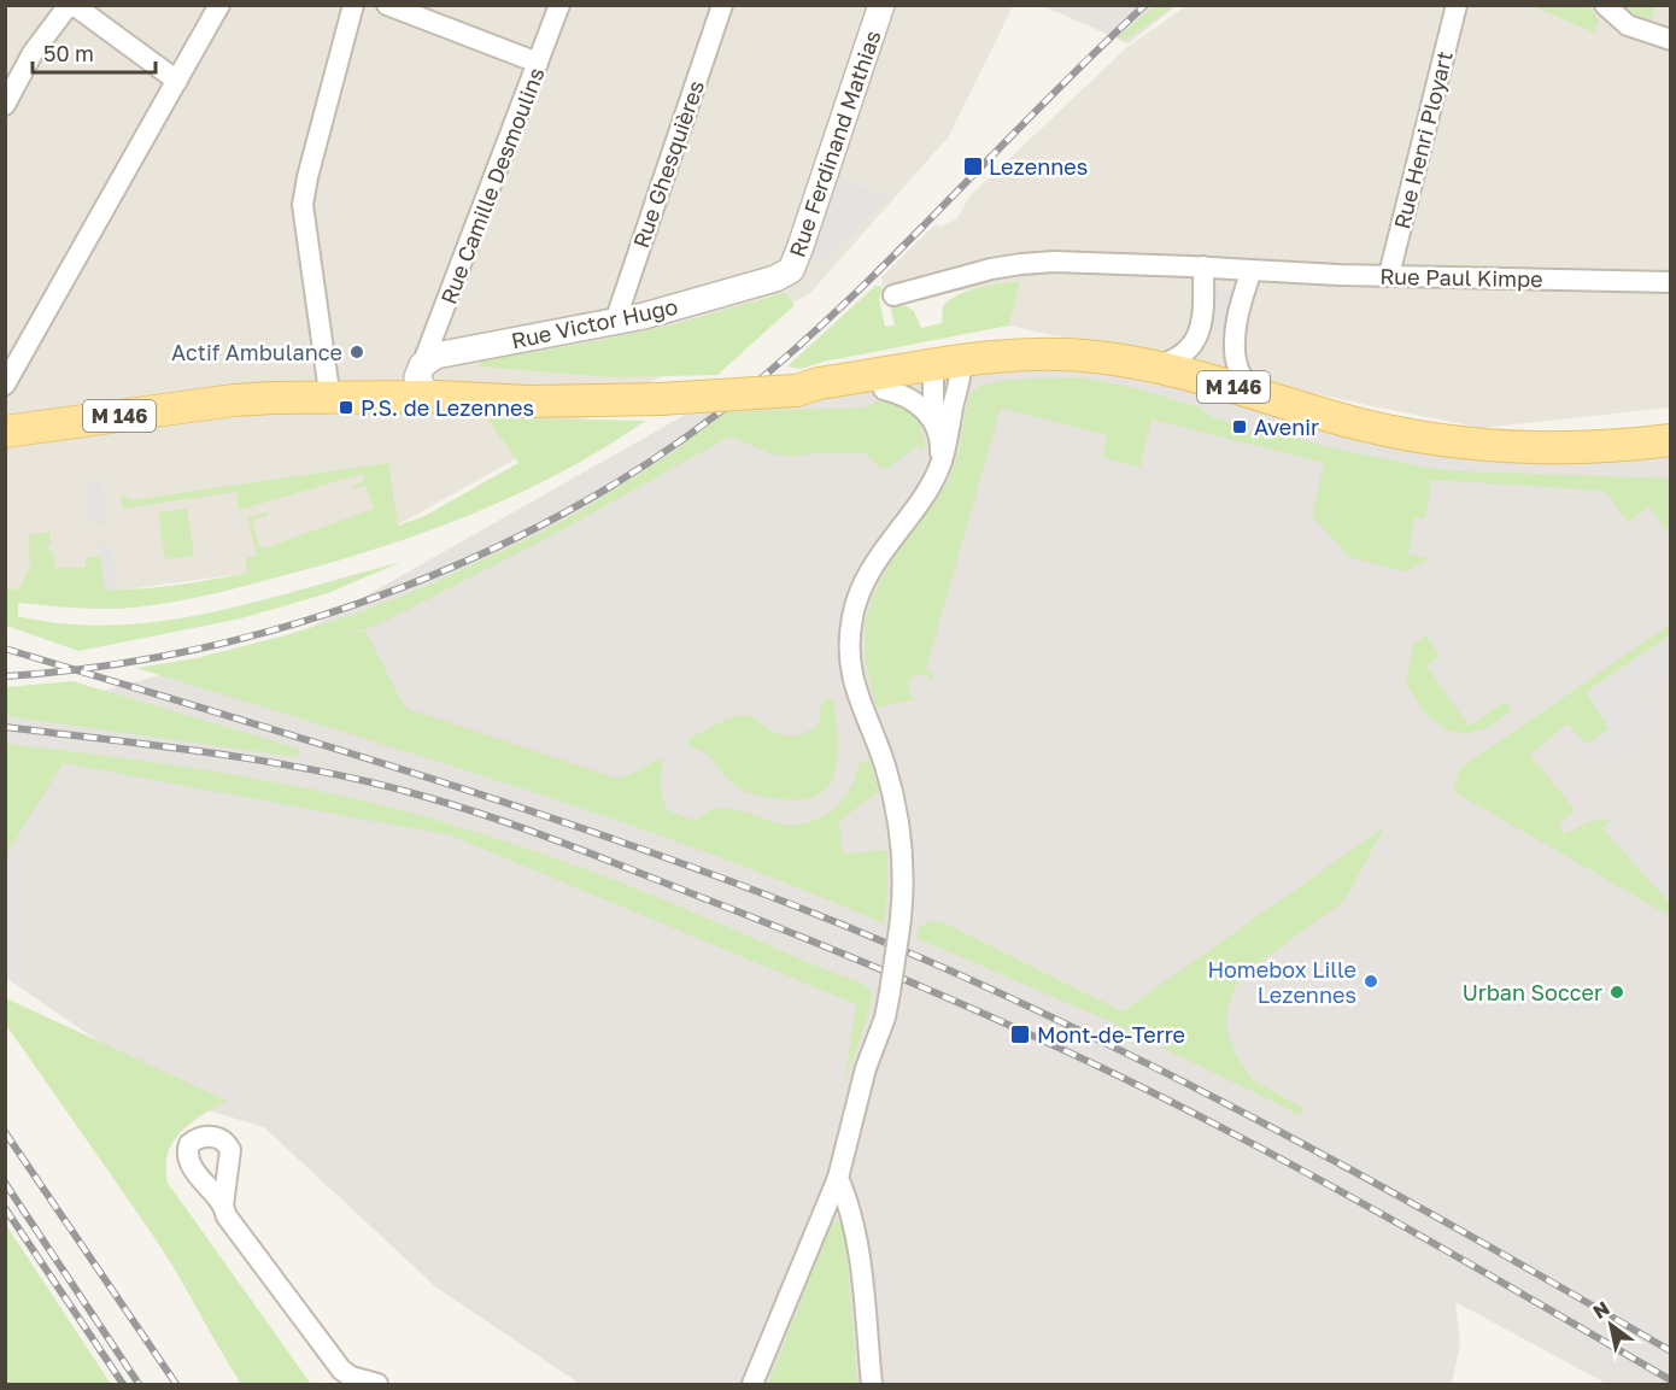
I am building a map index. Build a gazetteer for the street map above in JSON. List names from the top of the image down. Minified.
{"streets":{"main road":["Rue Victor Hugo","M 146"],"street":["Rue Henri Ployart","Rue Ferdinand Mathias","Rue Ghesquières","Rue Camille Desmoulins","Rue Paul Kimpe"]},"crossings":[["Rue Henri Ployart","Rue Paul Kimpe"],["Rue Ferdinand Mathias","Rue Victor Hugo"],["Rue Ghesquières","Rue Victor Hugo"],["Rue Camille Desmoulins","Rue Victor Hugo"],["Rue Camille Desmoulins","M 146"],["Rue Victor Hugo","M 146"]],"places":{"transit":["Lezennes","P.S. de Lezennes","Avenir","Mont-de-Terre"],"other":["Actif Ambulance","Homebox Lille Lezennes","Urban Soccer"]},"scale_bar":"50 m","north":"top left"}
